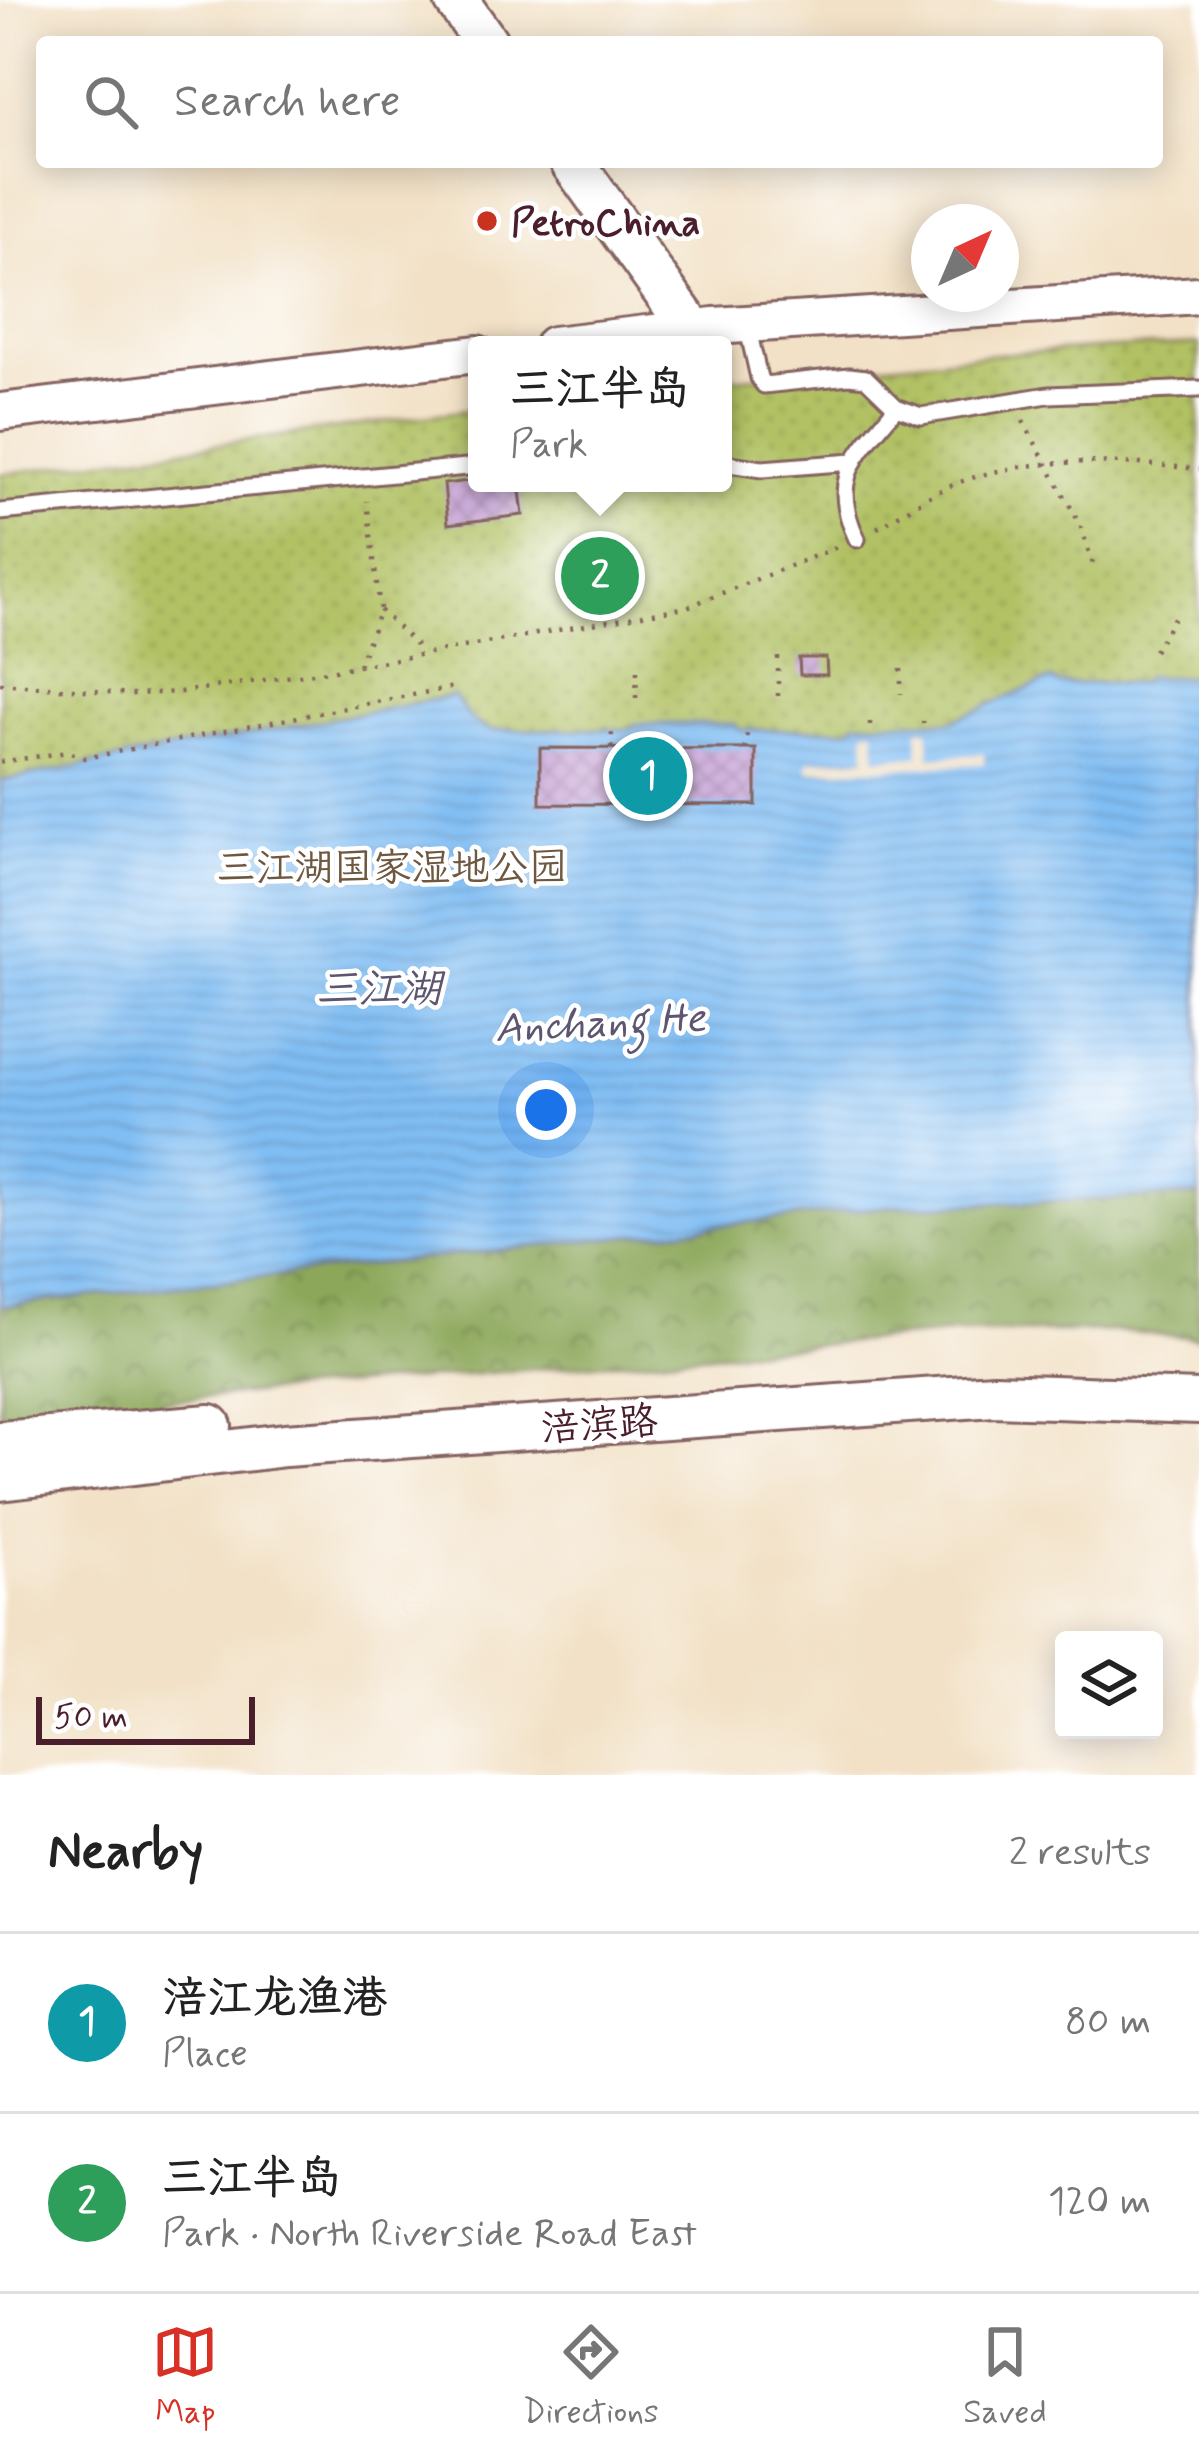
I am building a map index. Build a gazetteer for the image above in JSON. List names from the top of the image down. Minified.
{"streets":{"main road":["涪滨路"]},"water":["三江湖","Anchang He"],"parks":["三江湖国家湿地公园"],"places":["PetroChina"],"scale_bar":"50 m","north":"top right","page":{"search":"Search here","popup":["三江半岛","Park"],"pins":["2","1"],"scale":"50 m","heading":["Nearby","2 results"],"list":[{"mark":"1","name":"涪江龙渔港","note":"Place","value":"80 m"},{"mark":"2","name":"三江半岛","note":"Park · North Riverside Road East","value":"120 m"}],"nav":["Map","Directions","Saved"]}}
